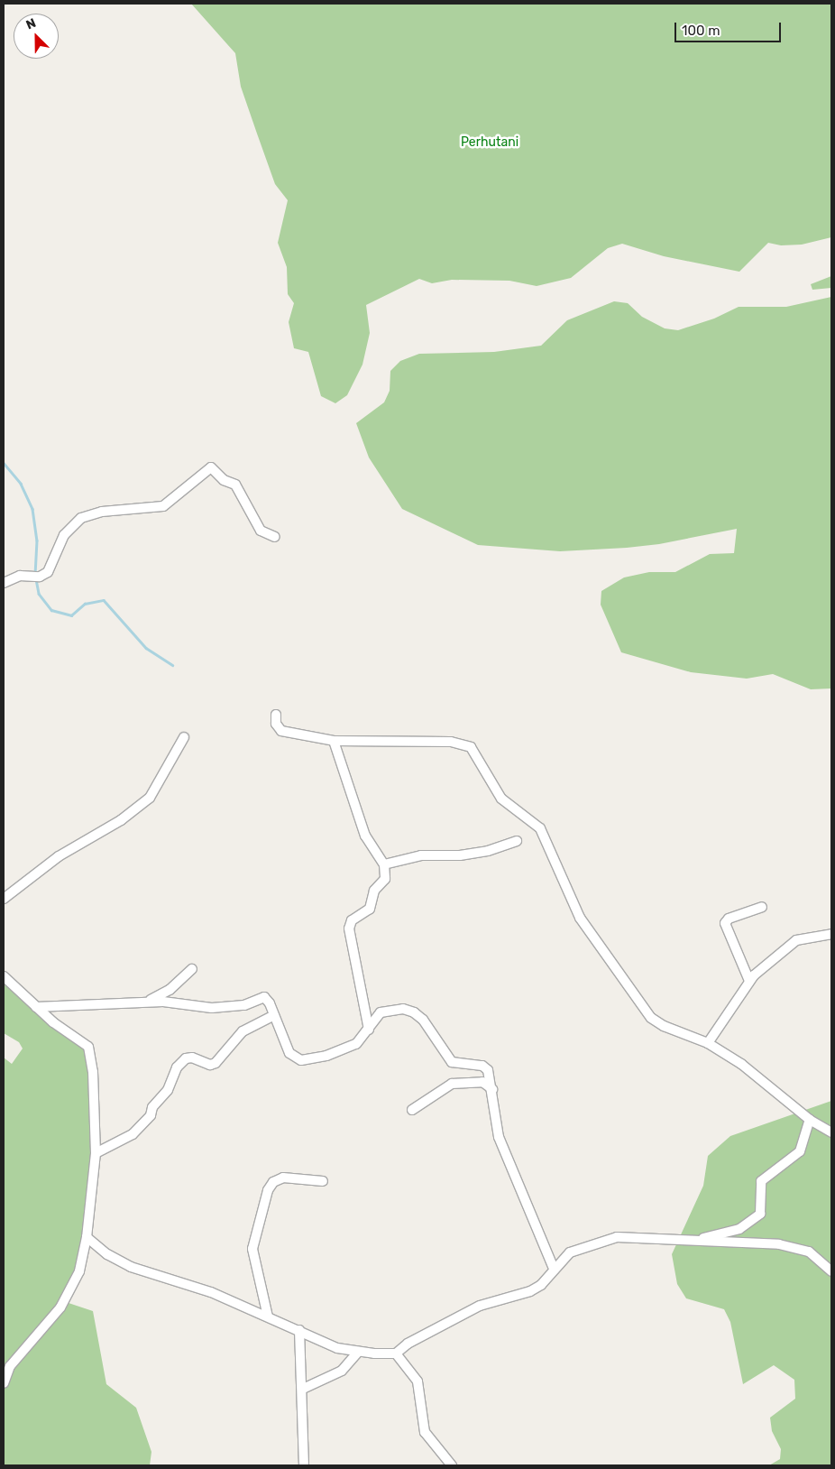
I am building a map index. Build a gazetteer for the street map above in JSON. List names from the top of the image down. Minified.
{"parks":["Perhutani"],"scale_bar":"100 m","north":"top left"}
